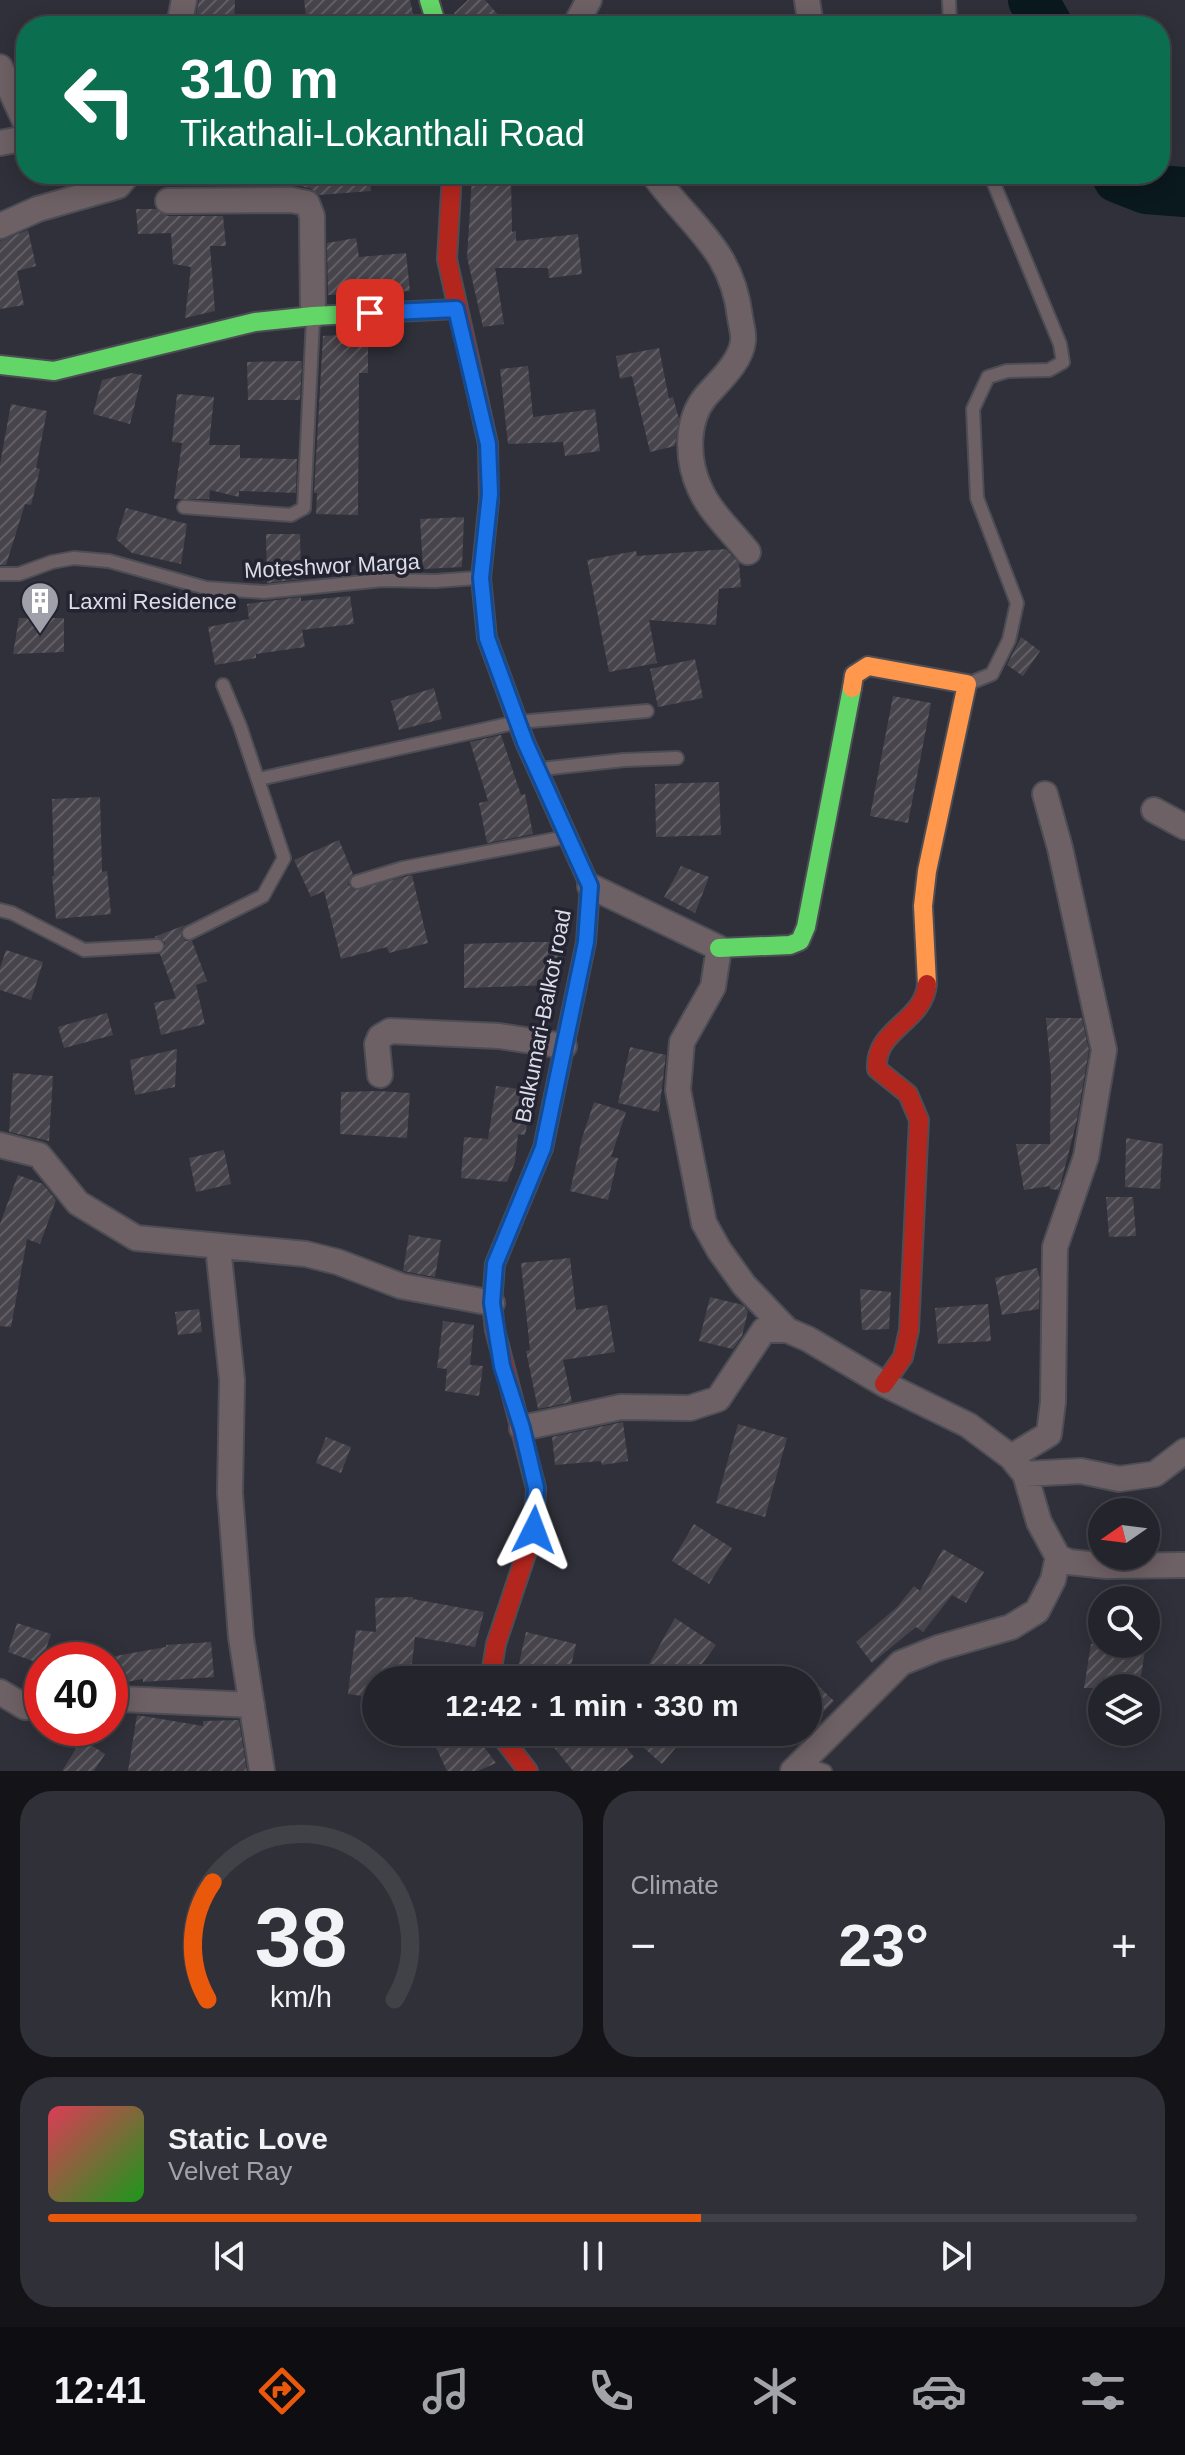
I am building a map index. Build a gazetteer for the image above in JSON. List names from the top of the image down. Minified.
{"streets":{"street":["Balkumari-Balkot road"],"lane":["Moteshwor Marga"]},"crossings":[["Moteshwor Marga","Balkumari-Balkot road"]],"places":{"building":["Laxmi Residence"]},"north":"left","page":{"turn":["310 m","Tikathali-Lokanthali Road"],"limit":"40","trip":"12:42 · 1 min · 330 m","tile":"Climate","heat":["−","23°","+"],"song":["Static Love","Velvet Ray"],"tabs":"12:41","gauge":["38","km/h"]}}
